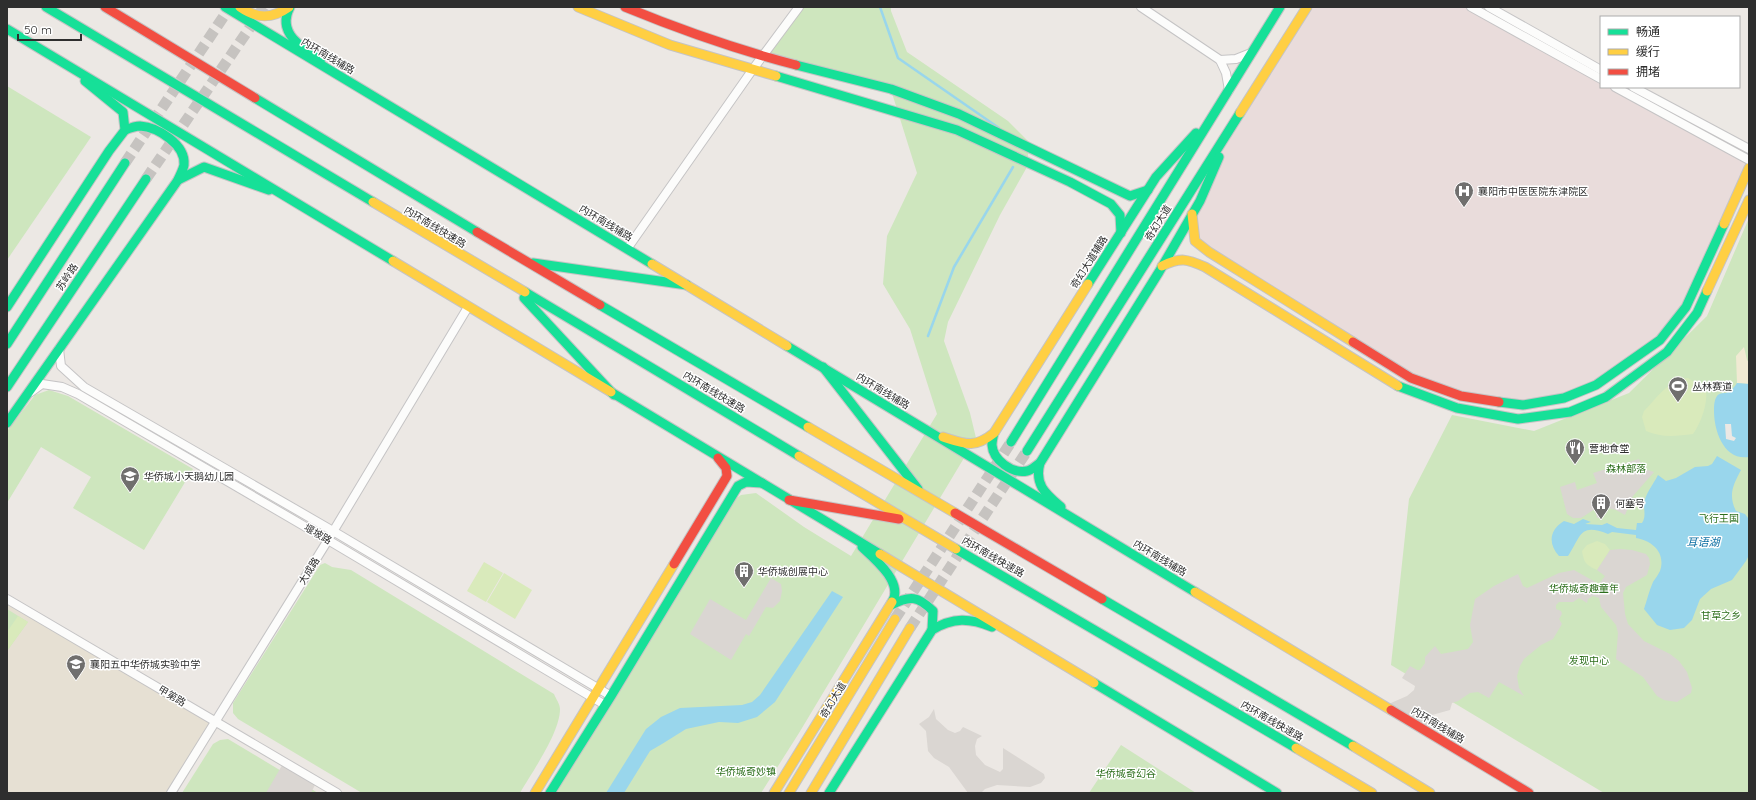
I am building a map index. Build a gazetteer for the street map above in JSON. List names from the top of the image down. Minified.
{"streets":{"main road":["内环南线辅路","奇幻大道","内环南线快速路","奇幻大道辅路","苏岭路"],"street":["堰坡路","大成路","甲第路"]},"crossings":[["内环南线辅路","奇幻大道辅路"],["奇幻大道","奇幻大道辅路"],["堰坡路","大成路"],["大成路","甲第路"]],"water":["耳语湖"],"parks":["森林部落","飞行王国","华侨城奇趣童年","甘草之乡","发现中心","华侨城奇妙镇","华侨城奇幻谷"],"places":{"hospital":["襄阳市中医医院东津院区"],"sports":["丛林赛道"],"restaurant":["营地食堂"],"school or university":["华侨城小天鹅幼儿园","襄阳五中华侨城实验中学"],"building":["何塞号","华侨城创展中心"]},"legend":["畅通","缓行","拥堵"],"scale_bar":"50 m"}
